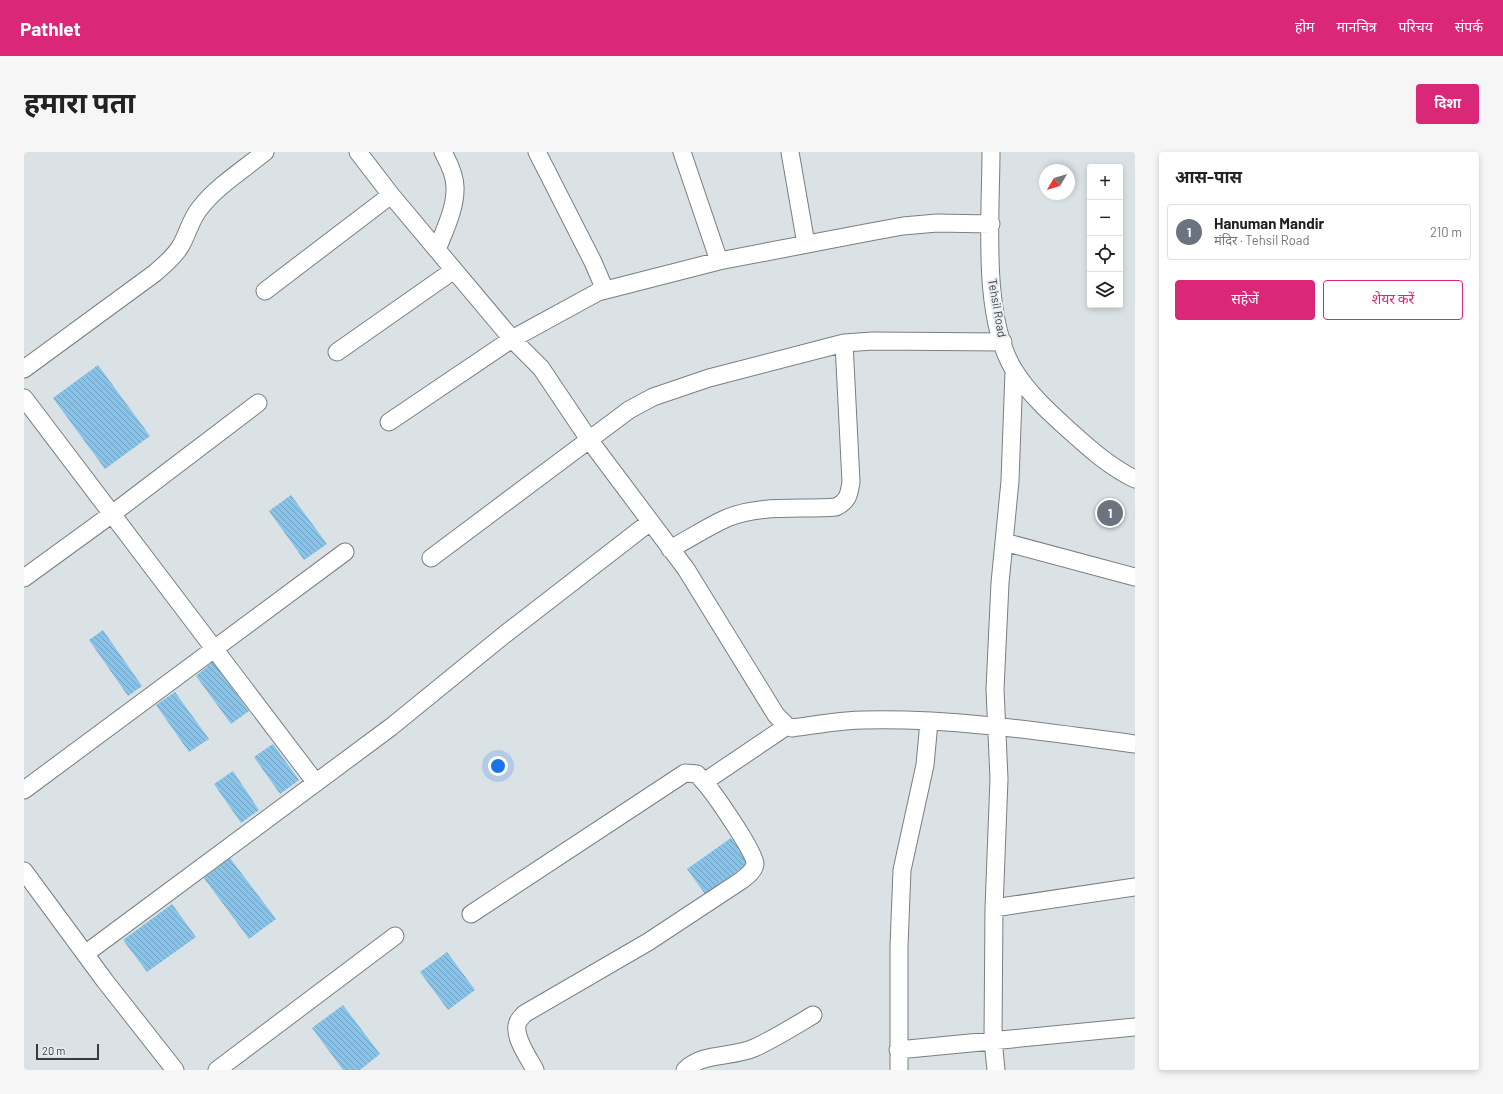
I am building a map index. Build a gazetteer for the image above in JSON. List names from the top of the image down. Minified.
{"streets":{"street":["Tehsil Road"]},"scale_bar":"20 m","north":"bottom left","page":{"header":"Pathlet","nav":["होम","मानचित्र","परिचय","संपर्क"],"buttons":["दिशा",["सहेजें","शेयर करें"]],"title":"हमारा पता","heading":"आस-पास","map_buttons":["+","−"],"list":[{"mark":"1","name":"Hanuman Mandir","note":"मंदिर · Tehsil Road","value":"210 m"}],"pins":"1","scale":"20 m"}}
